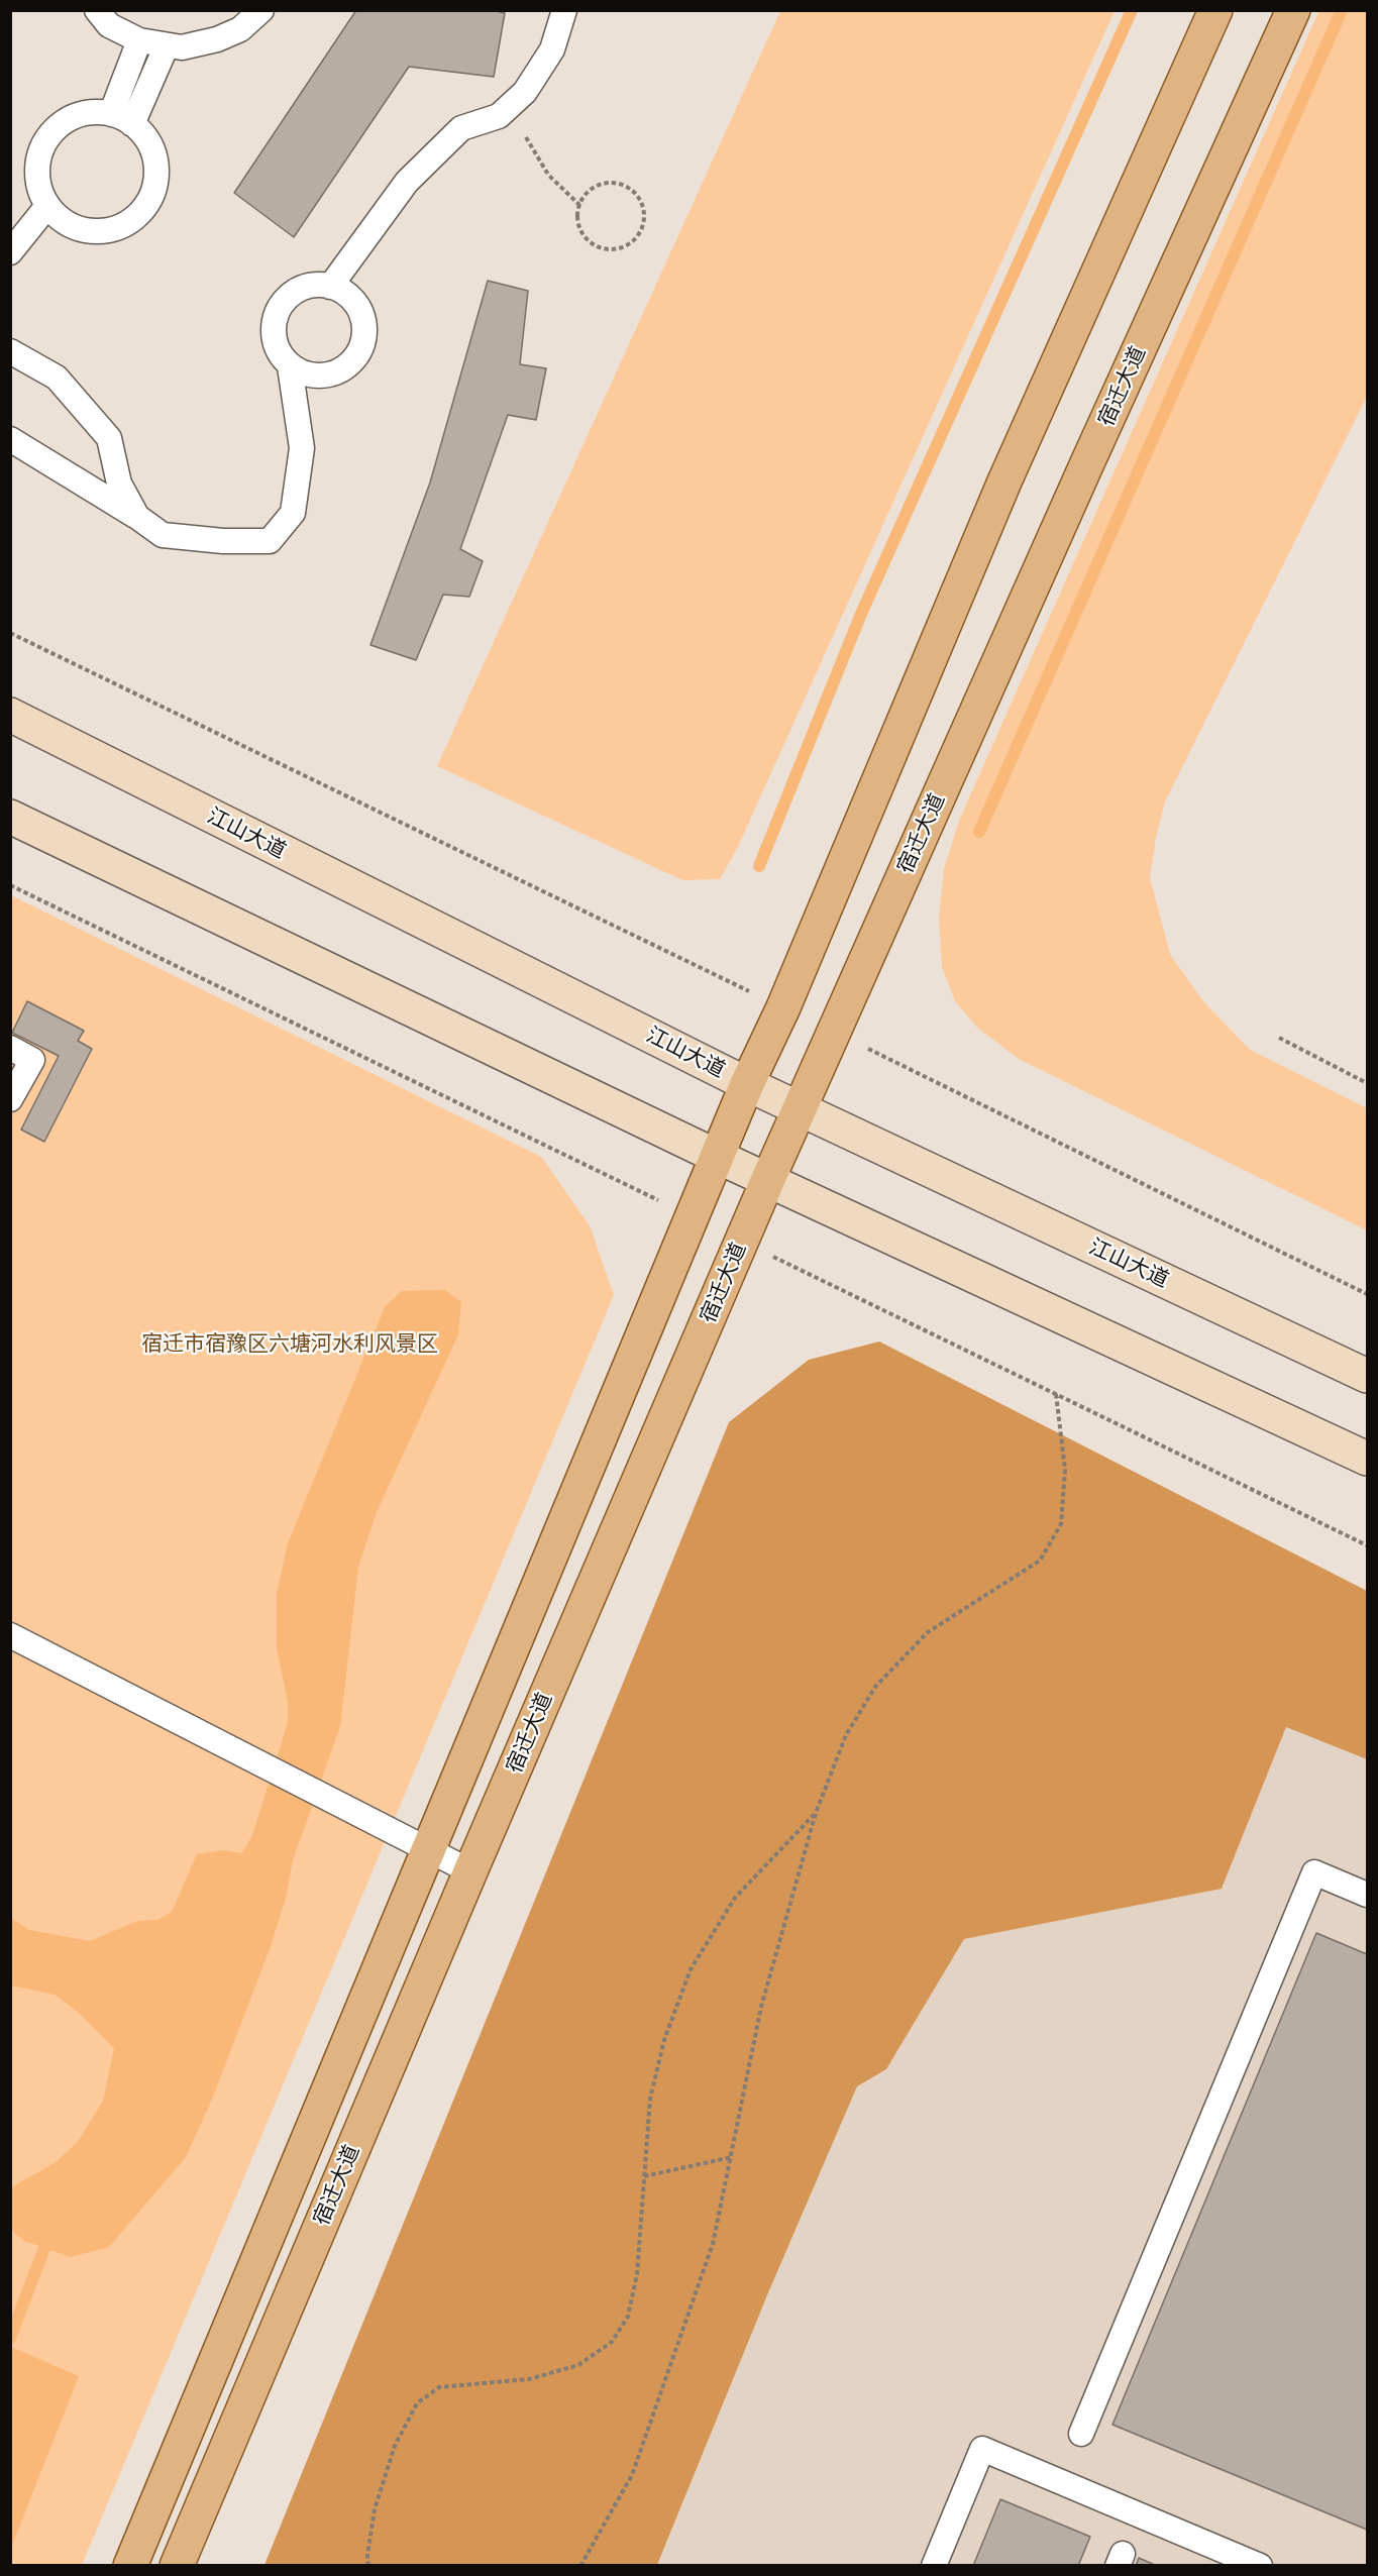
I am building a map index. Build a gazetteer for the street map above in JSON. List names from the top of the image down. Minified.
{"streets":{"main road":["宿迁大道","江山大道"]},"crossings":[["宿迁大道","江山大道"]],"parks":["宿迁市宿豫区六塘河水利风景区"]}
